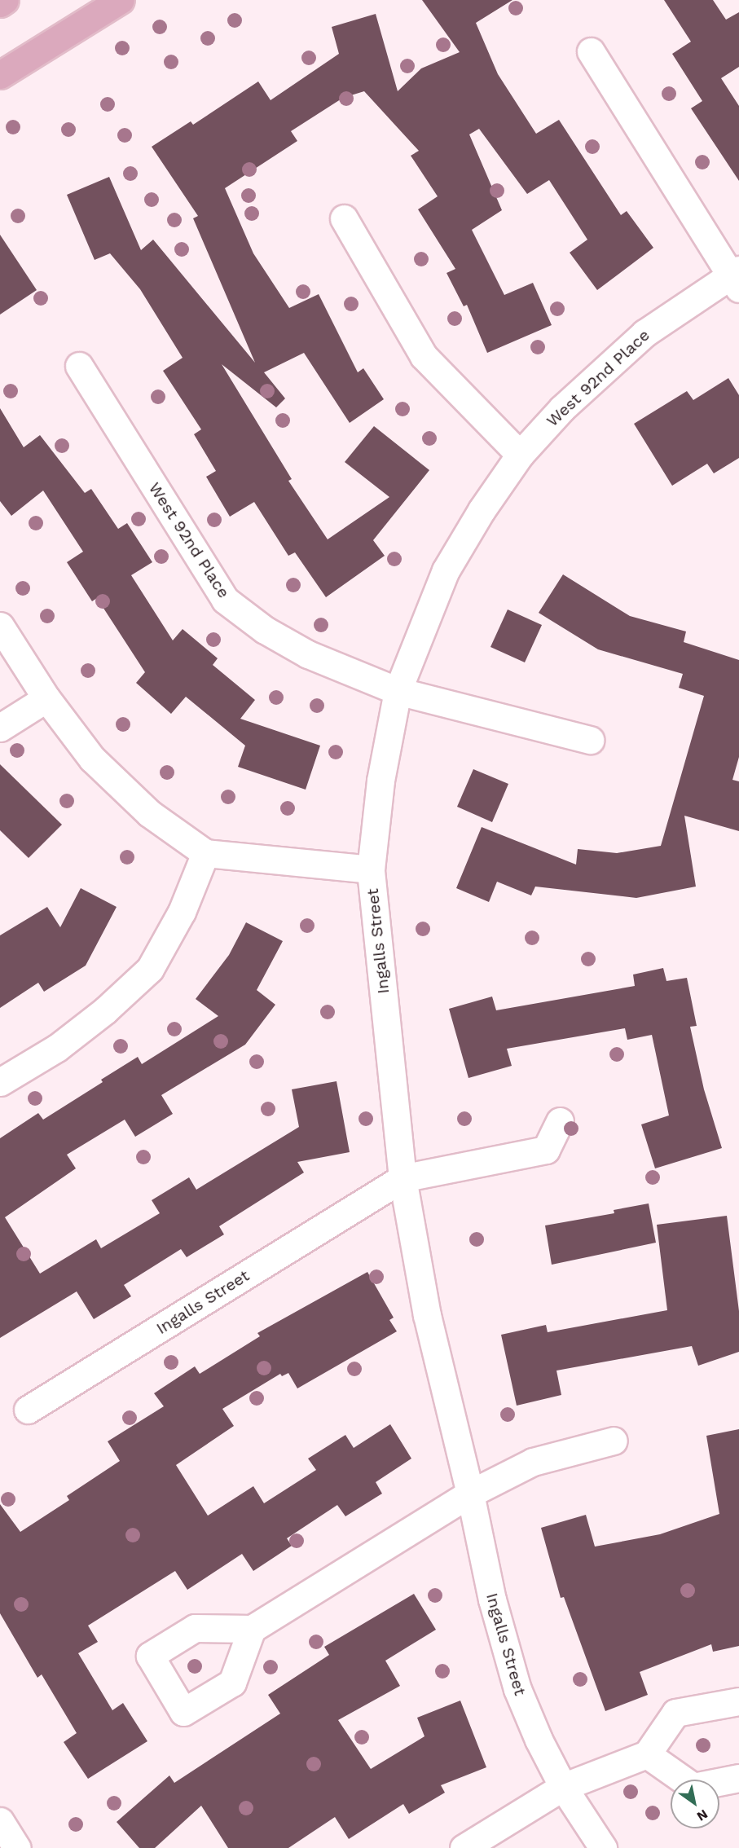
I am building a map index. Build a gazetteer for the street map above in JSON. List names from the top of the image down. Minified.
{"streets":{"street":["West 92nd Place","Ingalls Street"]},"crossings":[["West 92nd Place","Ingalls Street"]],"north":"bottom right"}
